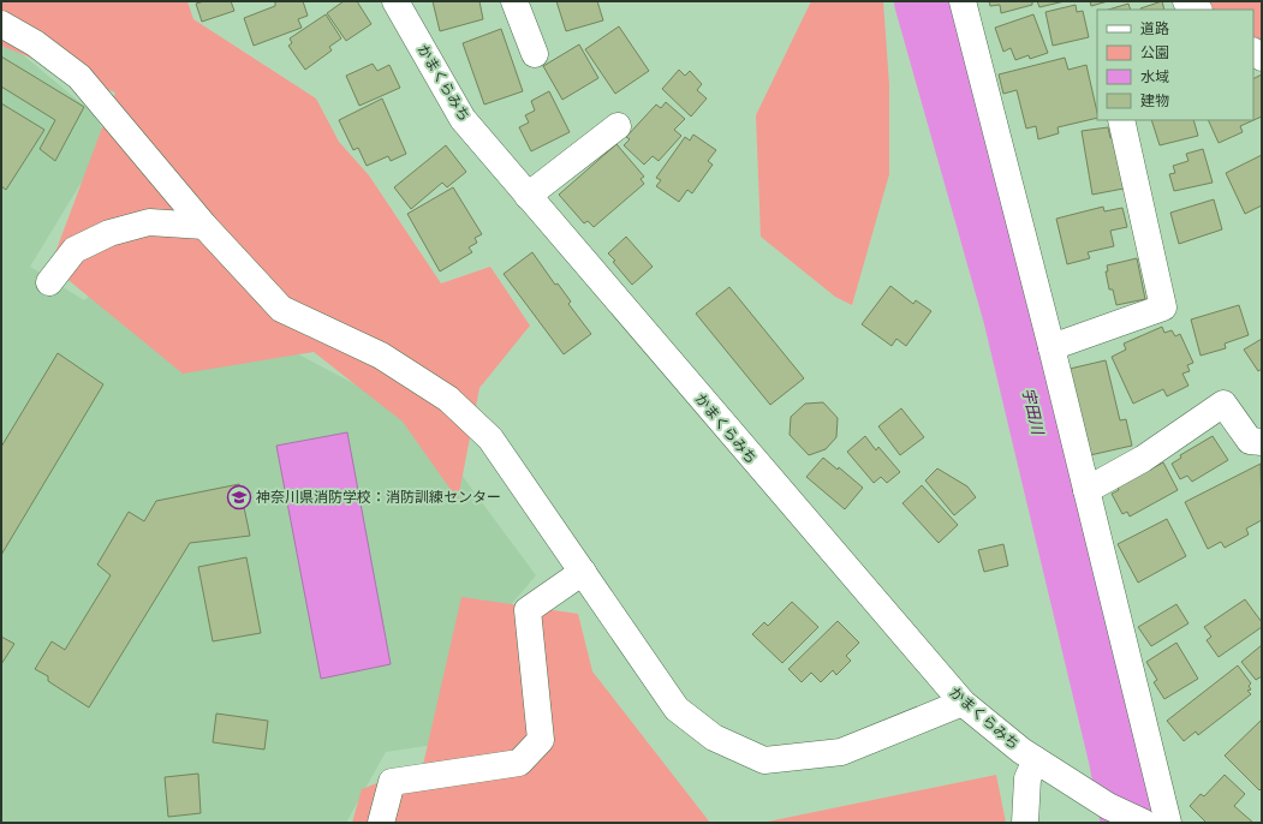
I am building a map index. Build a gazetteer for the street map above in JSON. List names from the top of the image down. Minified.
{"streets":{"street":["かまくらみち"]},"water":["宇田川"],"places":{"school or university":["神奈川県消防学校：消防訓練センター"]},"legend":["道路","公園","水域","建物"]}
